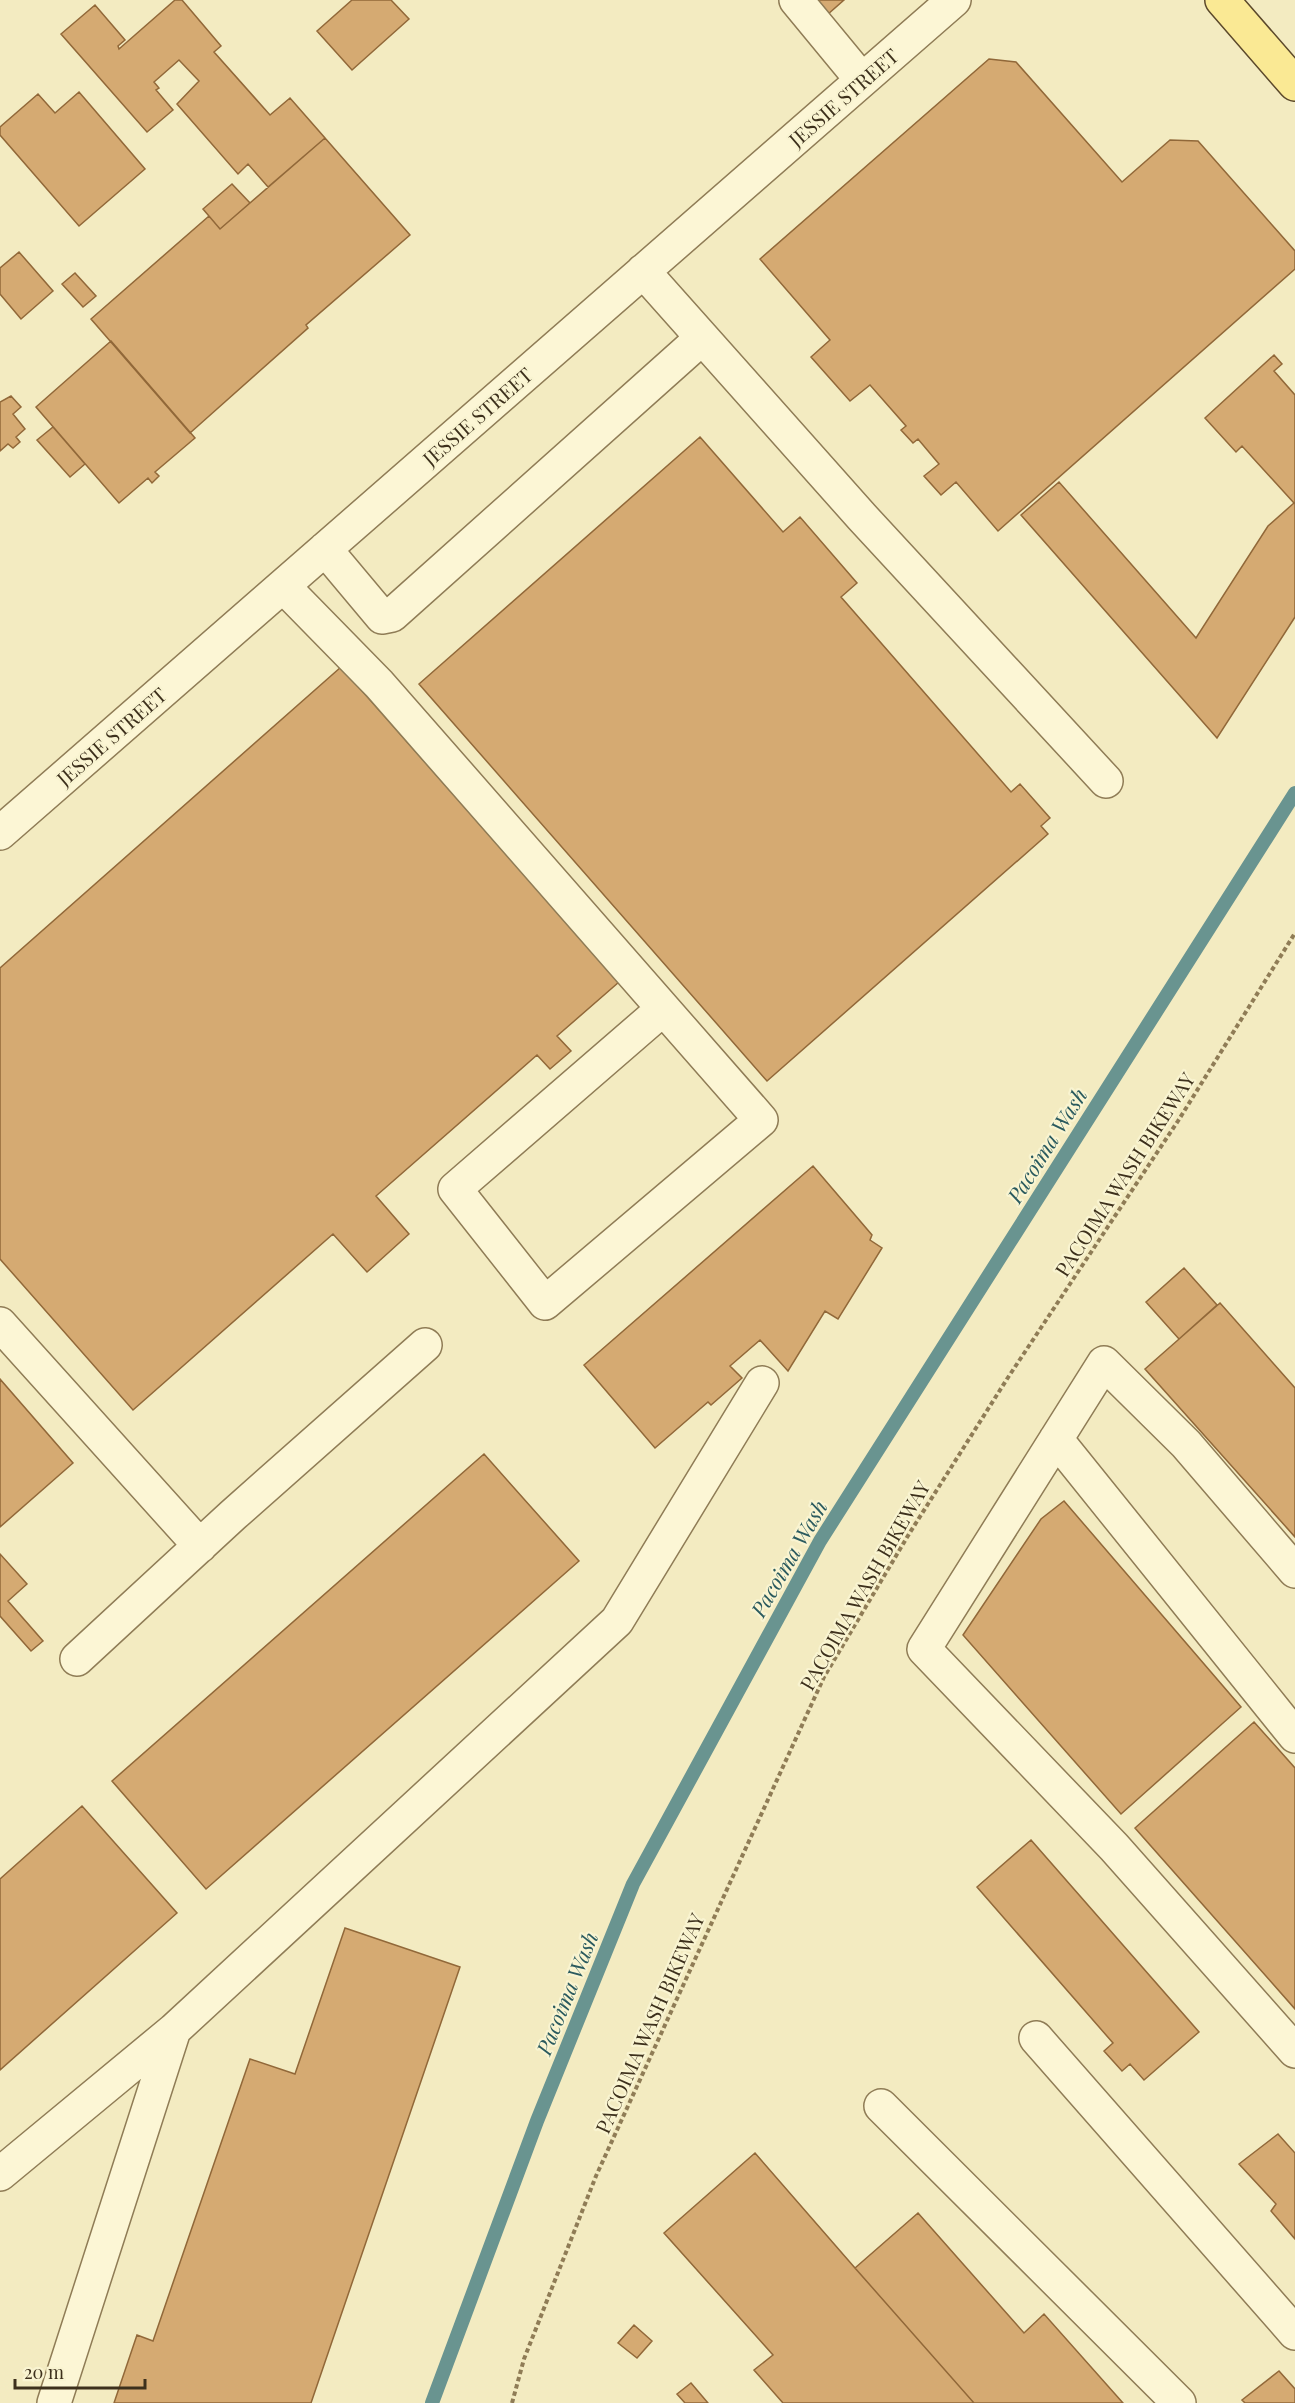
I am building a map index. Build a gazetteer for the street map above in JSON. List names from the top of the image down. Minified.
{"streets":{"street":["JESSIE STREET"],"path":["PACOIMA WASH BIKEWAY"]},"water":["Pacoima Wash"],"scale_bar":"20 m"}
